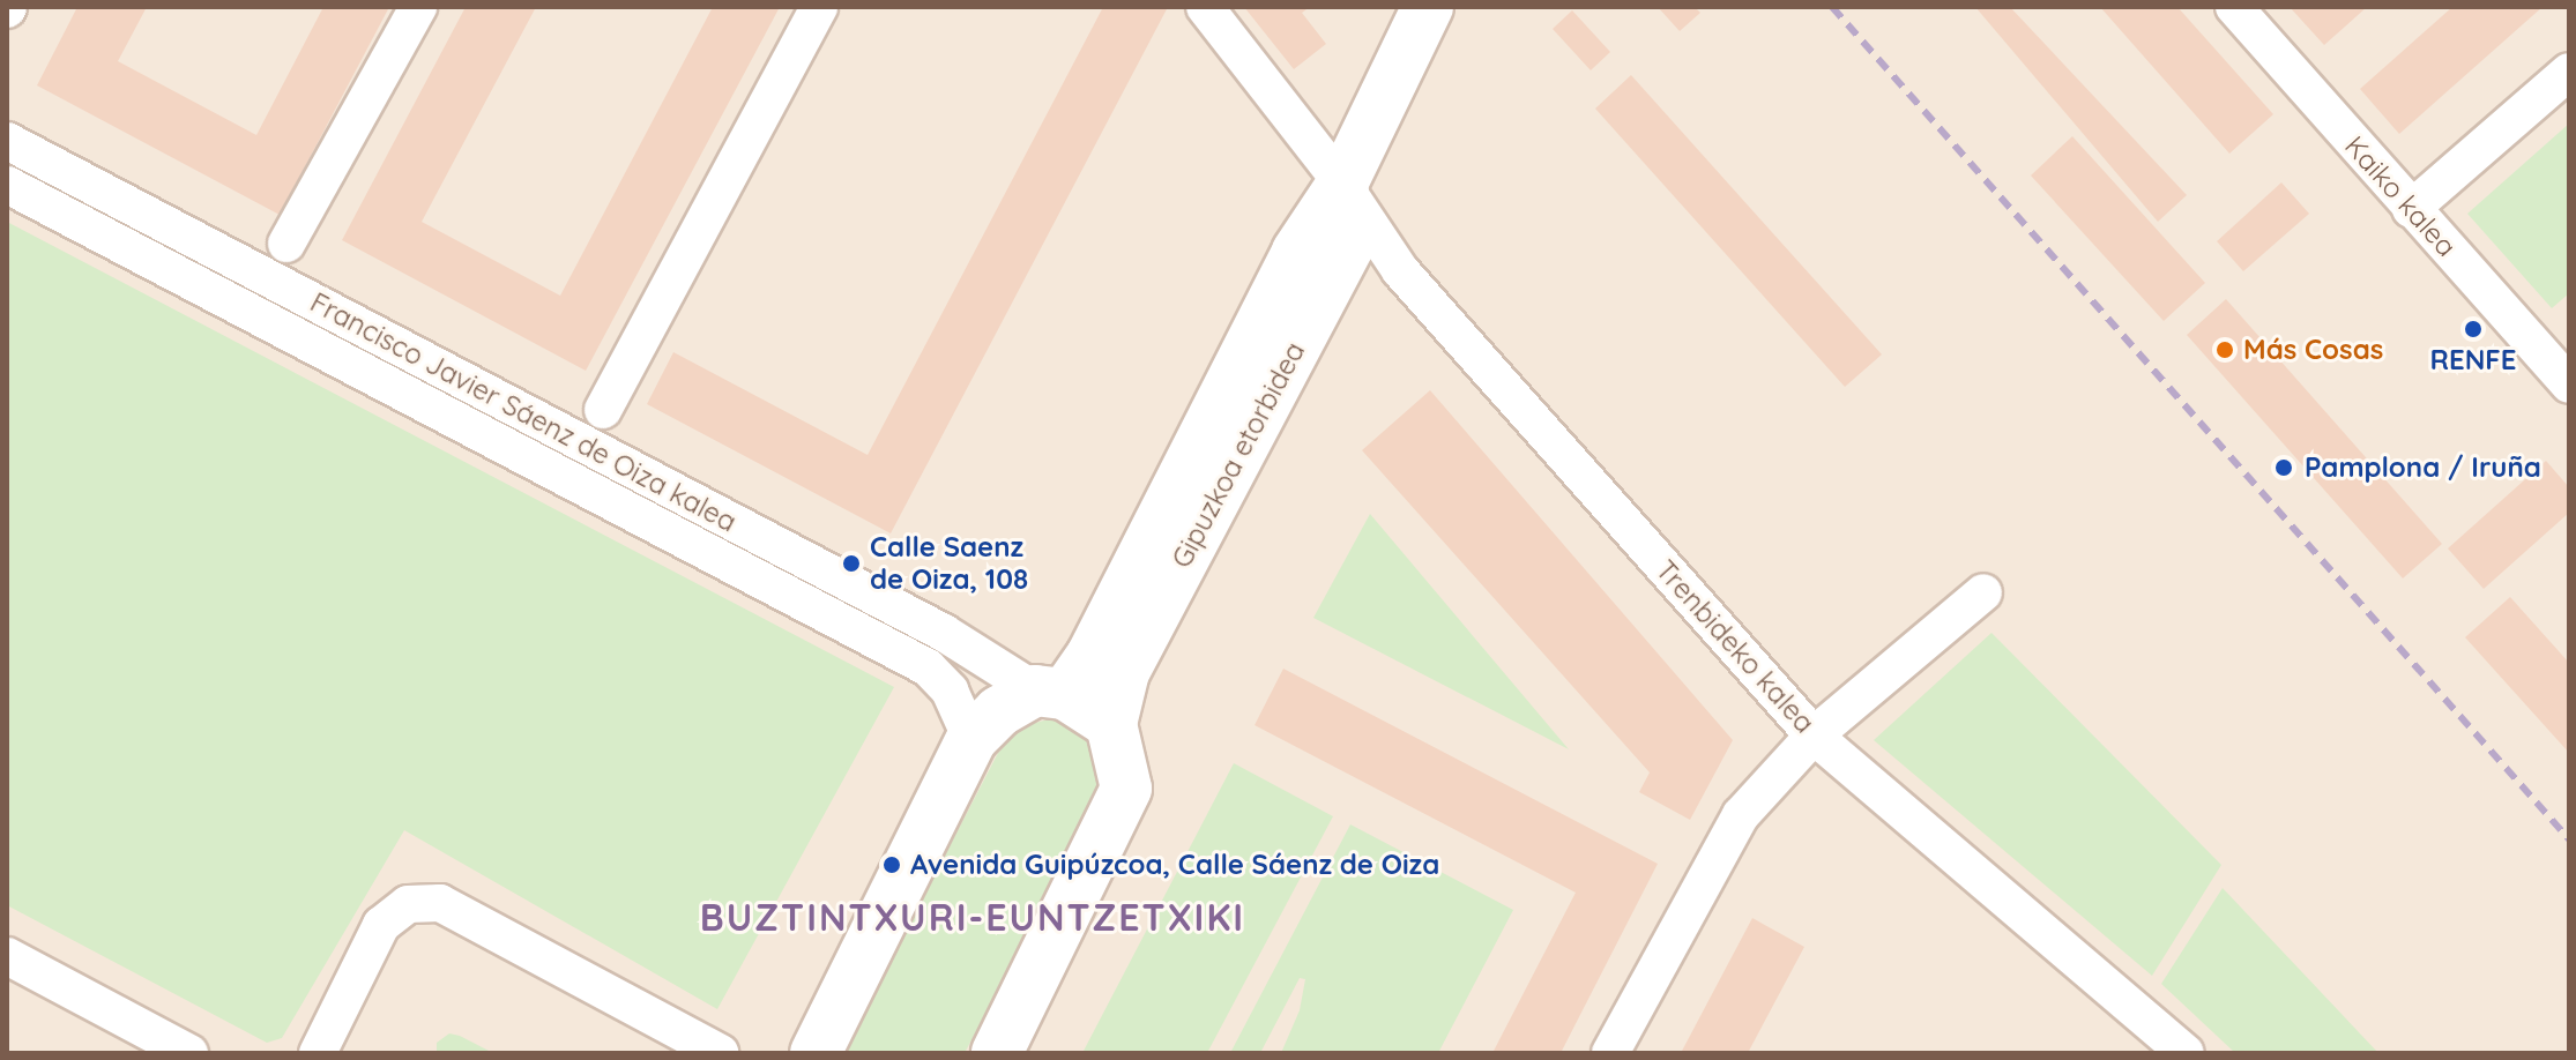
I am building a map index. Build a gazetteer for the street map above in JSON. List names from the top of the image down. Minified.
{"streets":{"main road":["Gipuzkoa etorbidea"],"street":["Kaiko kalea","Francisco Javier Sáenz de Oiza kalea","Trenbideko kalea"]},"crossings":[["Francisco Javier Sáenz de Oiza kalea","Gipuzkoa etorbidea"],["Gipuzkoa etorbidea","Trenbideko kalea"]],"districts":["BUZTINTXURI-EUNTZETXIKI"],"places":["RENFE","Más Cosas","Pamplona / Iruña","Calle Saenz de Oiza, 108","Avenida Guipúzcoa, Calle Sáenz de Oiza"]}
